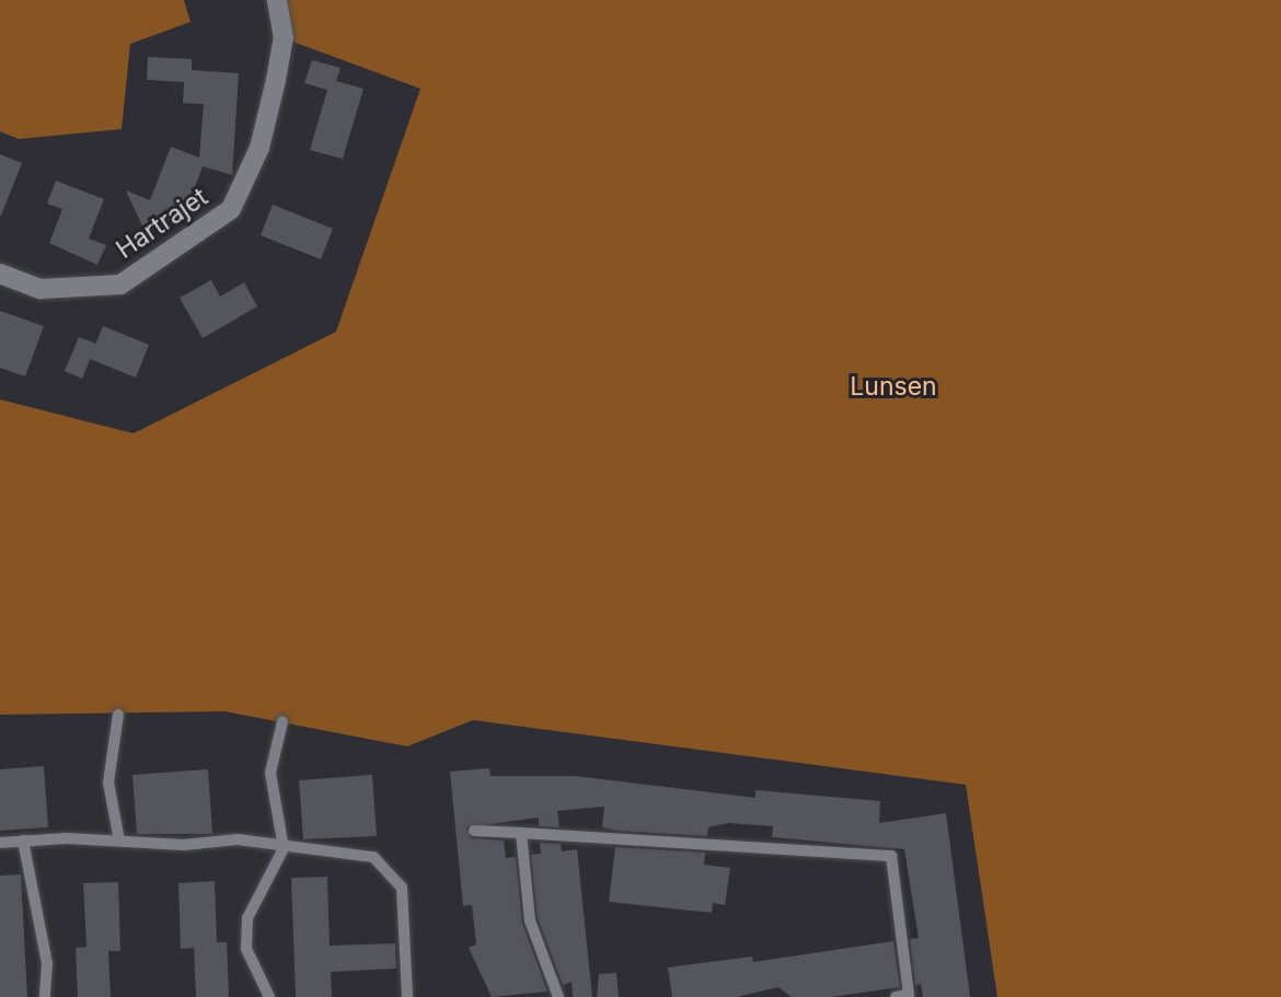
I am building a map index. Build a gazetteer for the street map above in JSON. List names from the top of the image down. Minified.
{"streets":{"street":["Hartrajet"]},"parks":["Lunsen"]}
